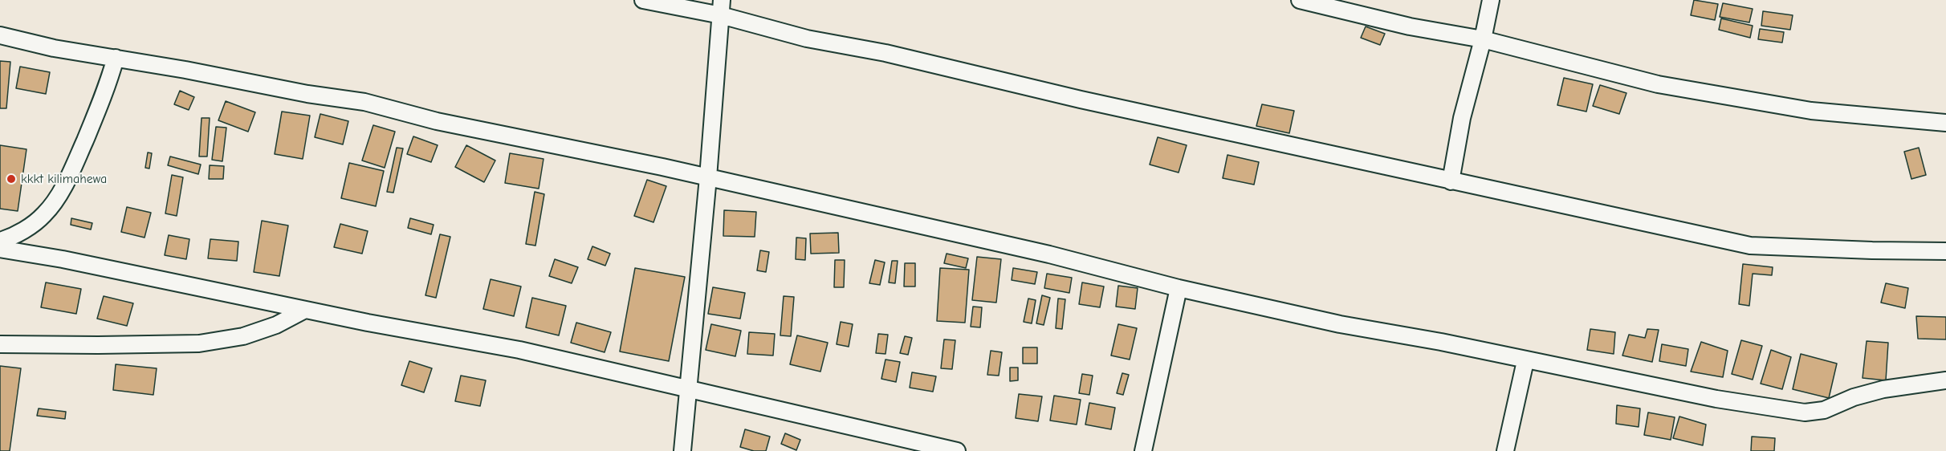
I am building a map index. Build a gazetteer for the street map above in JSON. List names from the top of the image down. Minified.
{"places":["kkkt kilimahewa"]}
